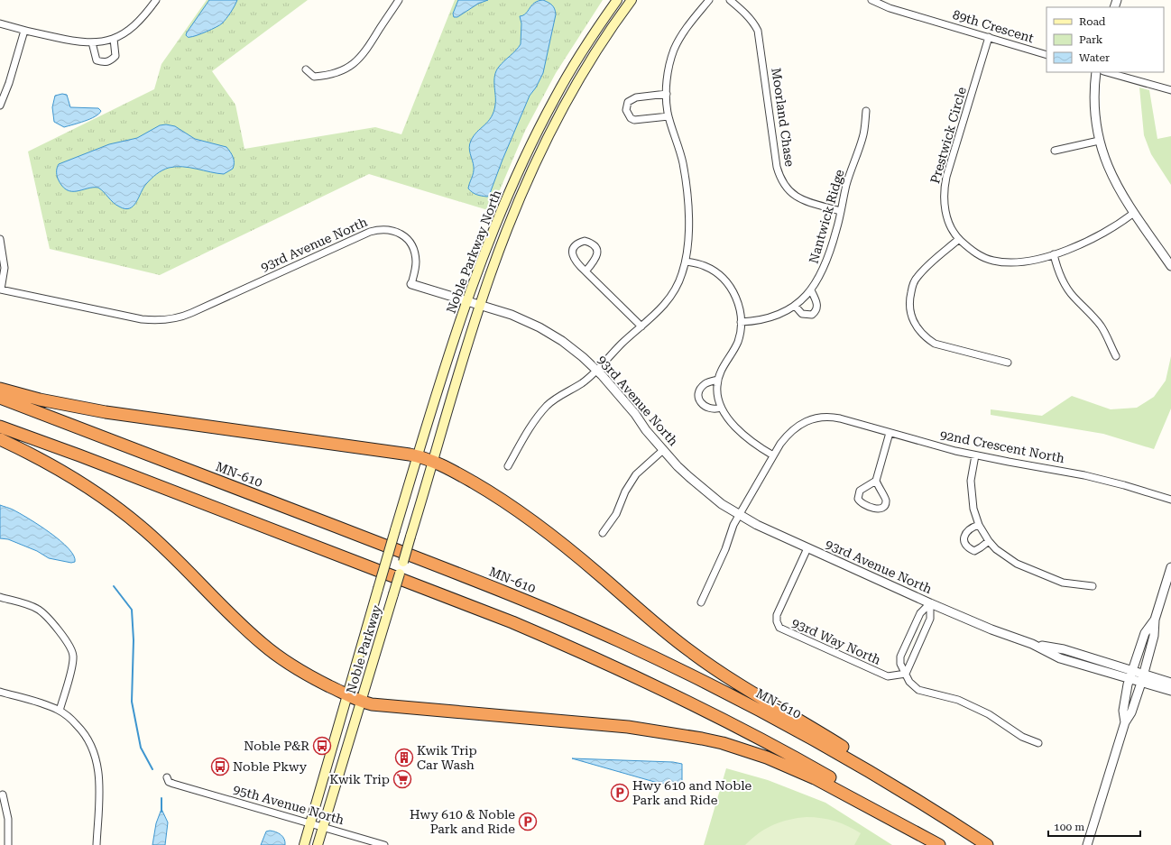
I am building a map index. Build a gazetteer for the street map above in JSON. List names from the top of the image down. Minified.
{"streets":{"highway":["MN-610"],"main road":["Noble Parkway North","Noble Parkway"],"street":["89th Crescent","Moorland Chase","Prestwick Circle","Nantwick Ridge","93rd Avenue North","92nd Crescent North","93rd Way North","95th Avenue North"]},"crossings":[["89th Crescent","Prestwick Circle"],["Moorland Chase","Nantwick Ridge"],["93rd Avenue North","Noble Parkway North"],["93rd Avenue North","93rd Way North"],["Noble Parkway North","Noble Parkway"],["Noble Parkway","95th Avenue North"]],"places":{"bus stop":["Noble P&R","Noble Pkwy"],"building":["Kwik Trip Car Wash"],"supermarket":["Kwik Trip"],"parking":["Hwy 610 and Noble Park and Ride","Hwy 610 & Noble Park and Ride"]},"legend":["Road","Park","Water"],"scale_bar":"100 m"}
